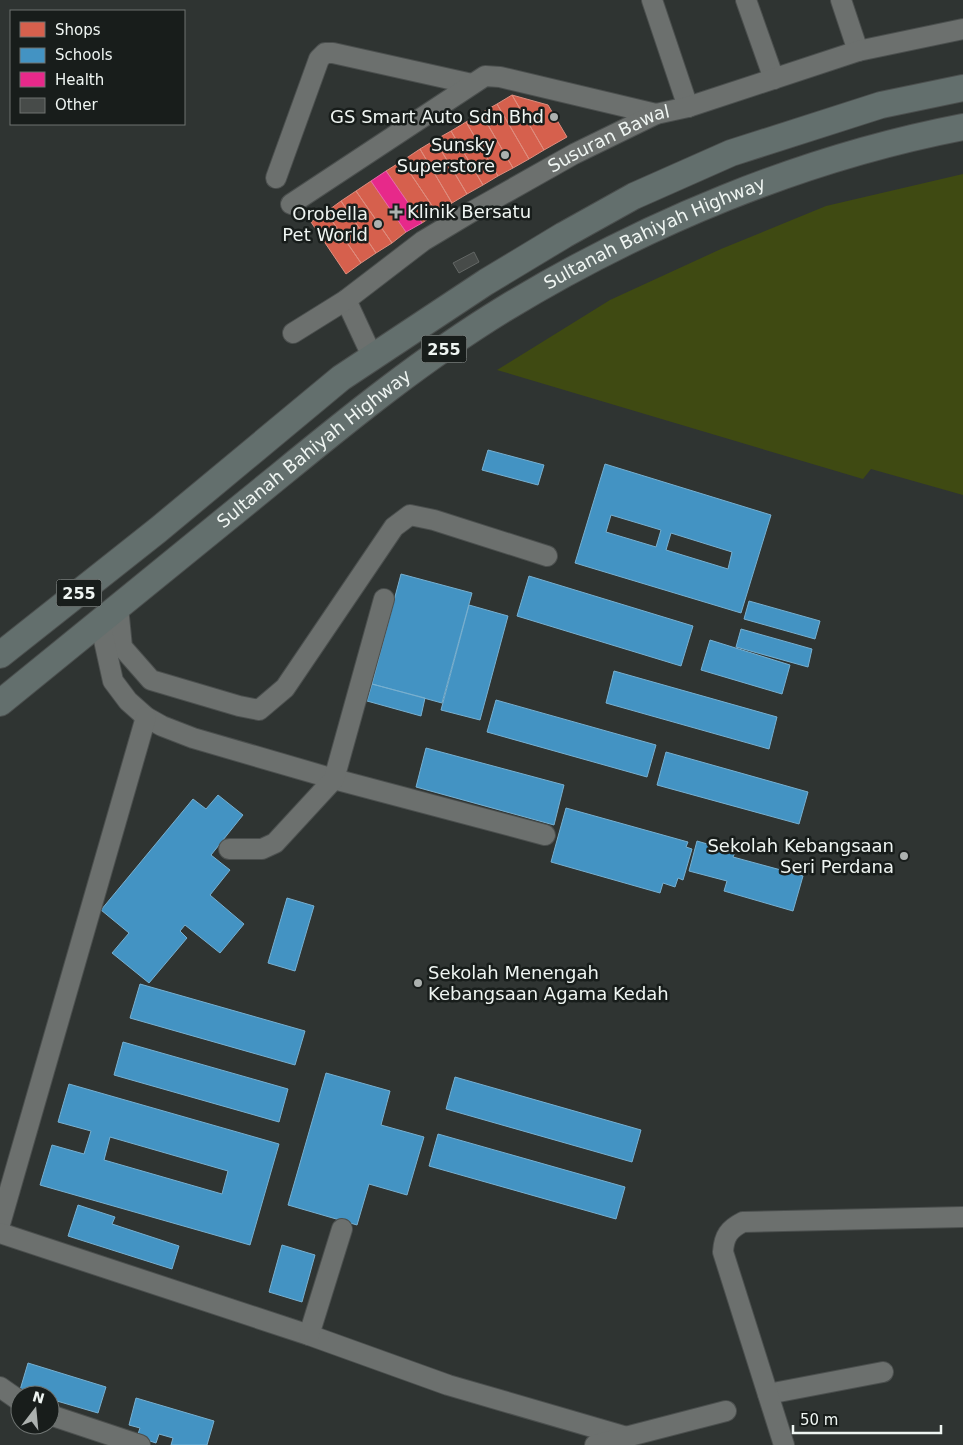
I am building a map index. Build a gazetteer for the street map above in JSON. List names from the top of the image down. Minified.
{"streets":{"main road":["Sultanah Bahiyah Highway","255"],"street":["Susuran Bawal"]},"places":{"other":["GS Smart Auto Sdn Bhd","Sunsky Superstore","Orobella Pet World","Sekolah Kebangsaan Seri Perdana","Sekolah Menengah Kebangsaan Agama Kedah"],"health":["Klinik Bersatu"]},"legend":["Shops","Schools","Health","Other"],"scale_bar":"50 m","north":"top"}
